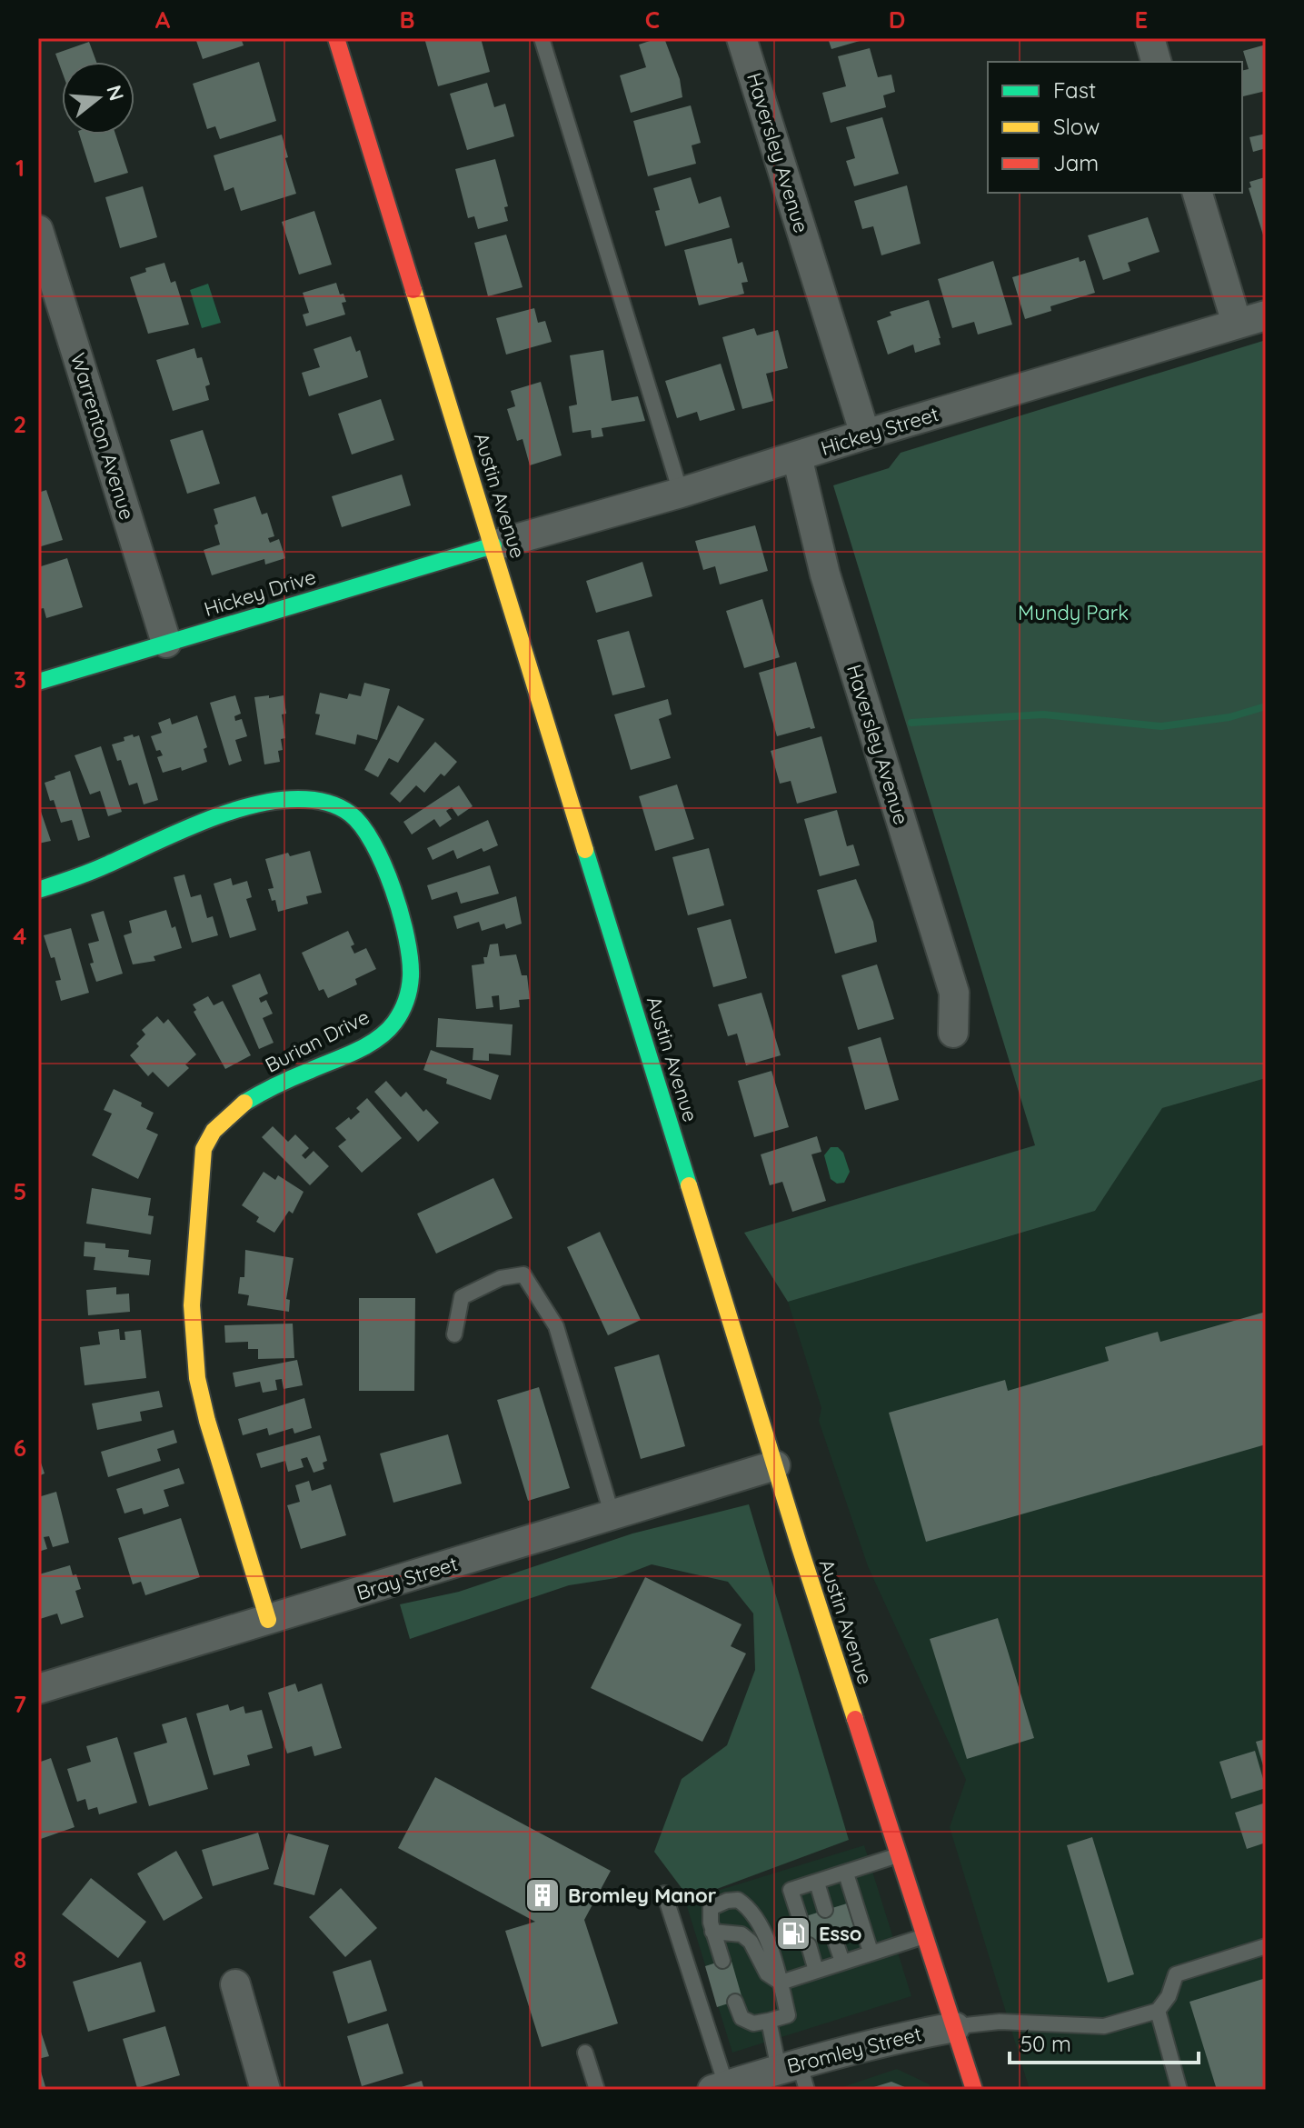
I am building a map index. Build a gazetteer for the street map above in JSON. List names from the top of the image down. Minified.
{"streets":{"main road":["Austin Avenue","Hickey Drive","Burian Drive"],"street":["Haversley Avenue","Hickey Street","Warrenton Avenue","Bray Street","Bromley Street"]},"crossings":[["Haversley Avenue","Hickey Street"],["Hickey Street","Austin Avenue"],["Hickey Street","Hickey Drive"],["Warrenton Avenue","Hickey Drive"],["Austin Avenue","Hickey Drive"],["Austin Avenue","Bray Street"],["Austin Avenue","Bromley Street"],["Burian Drive","Bray Street"]],"parks":["Mundy Park"],"places":{"building":["Bromley Manor"],"fuel station":["Esso"]},"legend":["Fast","Slow","Jam"],"scale_bar":"50 m","north":"right","grid":{"columns":["A","B","C","D","E"],"rows":["1","2","3","4","5","6","7","8"]}}
